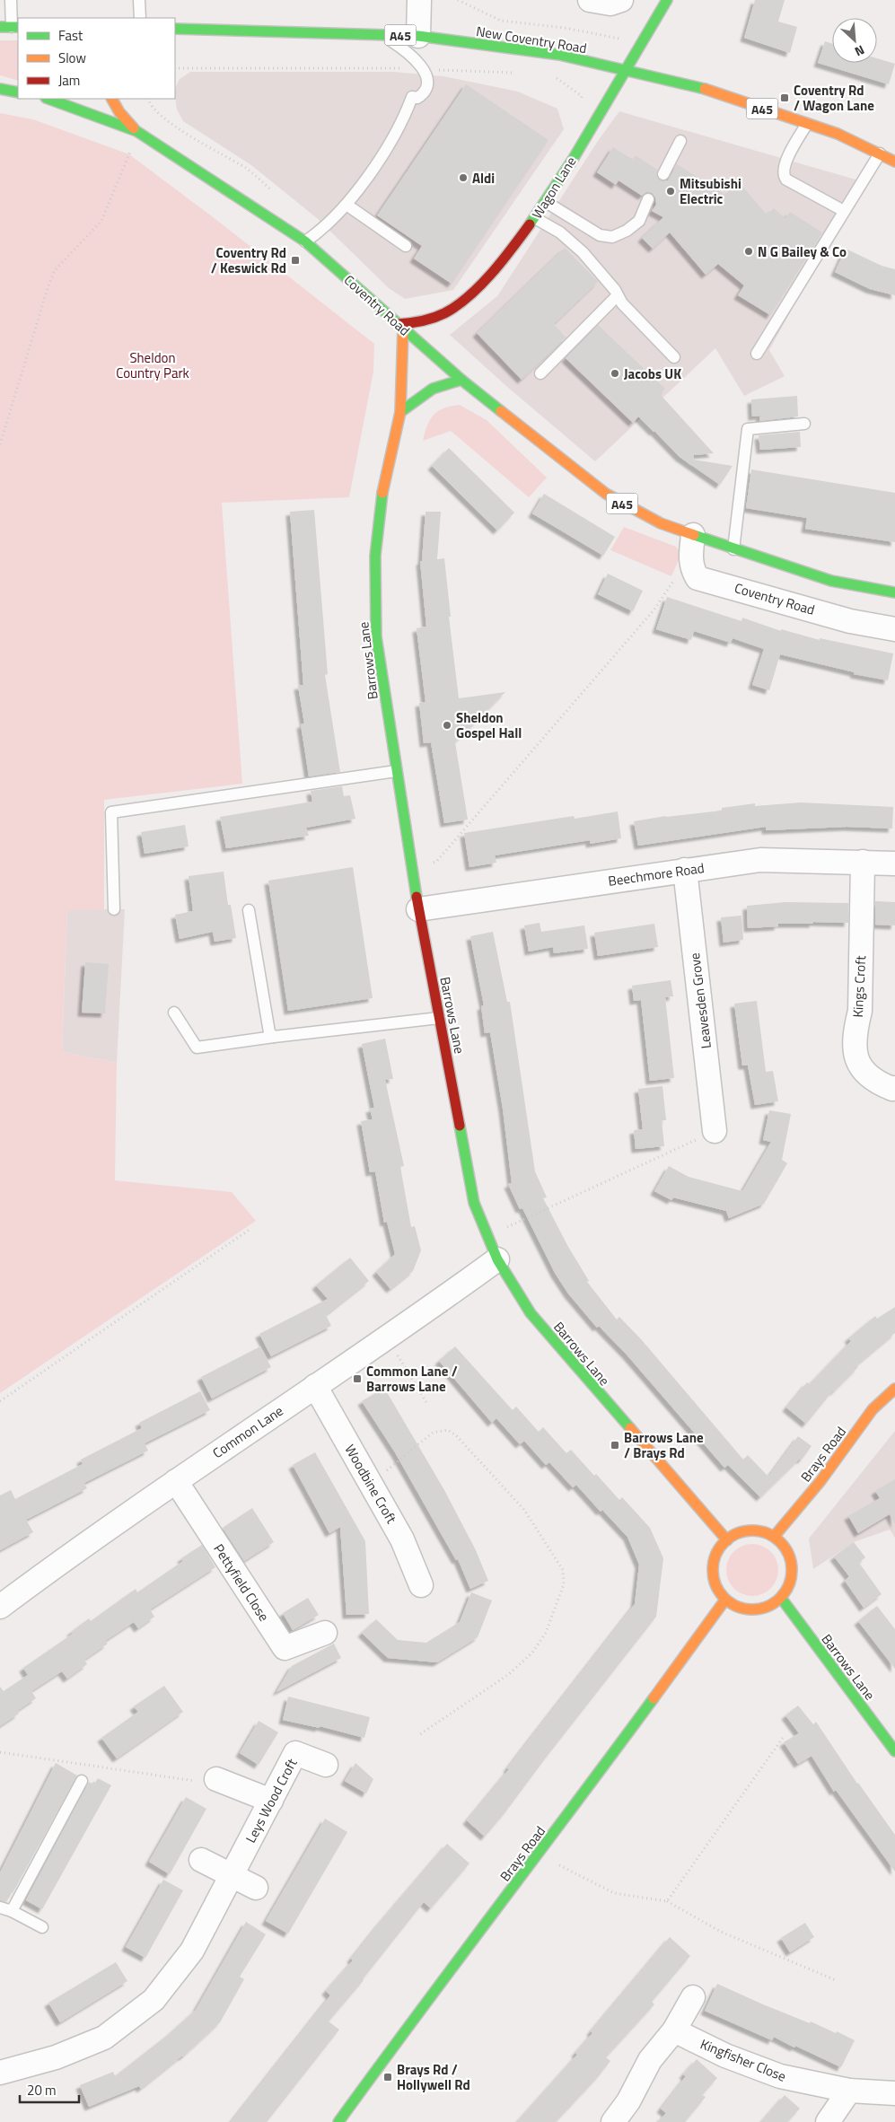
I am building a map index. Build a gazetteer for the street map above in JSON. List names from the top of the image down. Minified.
{"streets":{"main road":["A45","New Coventry Road","Wagon Lane","Coventry Road","Barrows Lane","Brays Road"],"street":["Beechmore Road","Kings Croft","Leavesden Grove","Common Lane","Woodbine Croft","Pettyfield Close","Leys Wood Croft","Kingfisher Close"]},"crossings":[["New Coventry Road","Wagon Lane"],["Wagon Lane","Coventry Road"],["Wagon Lane","Barrows Lane"],["Coventry Road","Barrows Lane"],["Barrows Lane","Beechmore Road"],["Barrows Lane","Common Lane"],["Barrows Lane","Brays Road"],["Beechmore Road","Kings Croft"],["Beechmore Road","Leavesden Grove"],["Common Lane","Woodbine Croft"],["Common Lane","Pettyfield Close"]],"parks":["Sheldon Country Park"],"places":{"transit":["Coventry Rd / Wagon Lane","Coventry Rd / Keswick Rd","Common Lane / Barrows Lane","Barrows Lane / Brays Rd","Brays Rd / Hollywell Rd"],"other":["Aldi","Mitsubishi Electric","N G Bailey & Co","Jacobs UK","Sheldon Gospel Hall"]},"legend":["Fast","Slow","Jam"],"scale_bar":"20 m","north":"bottom right"}
